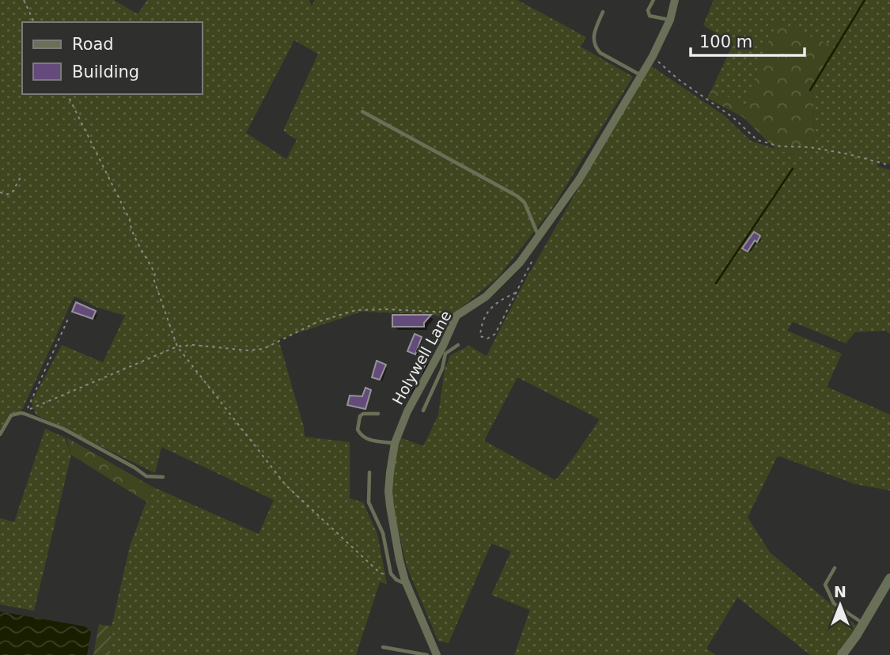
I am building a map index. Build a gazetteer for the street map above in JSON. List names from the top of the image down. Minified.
{"streets":{"street":["Holywell Lane"]},"legend":["Road","Building"],"scale_bar":"100 m","north":"top"}
